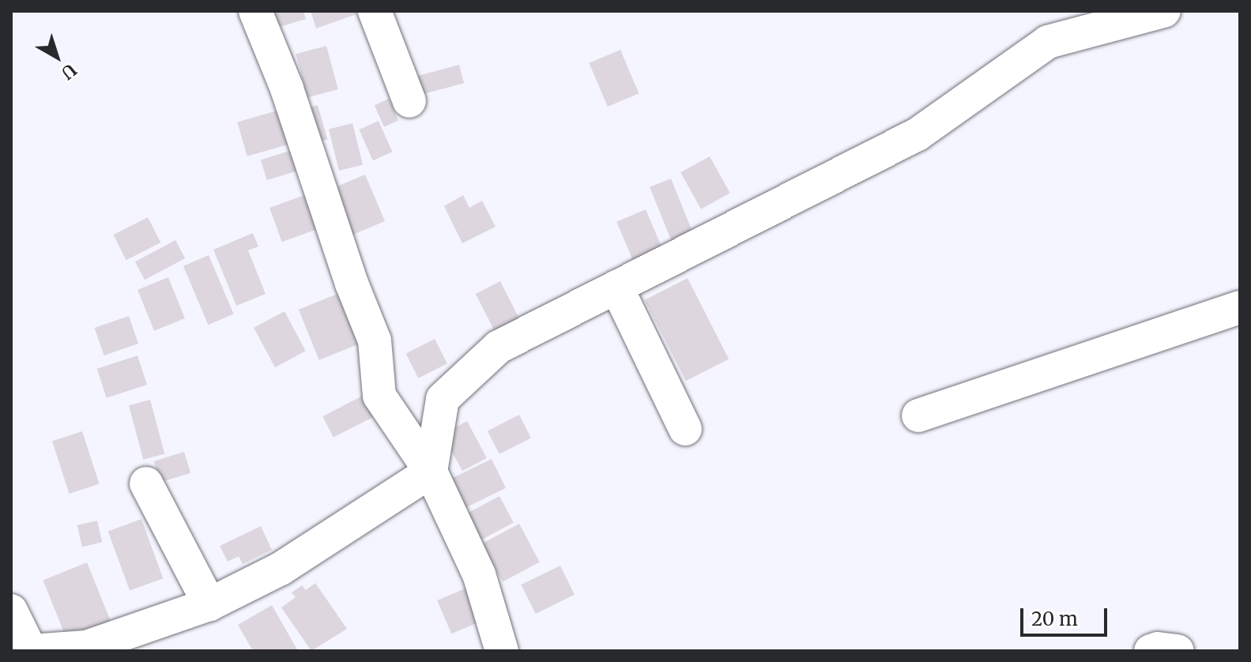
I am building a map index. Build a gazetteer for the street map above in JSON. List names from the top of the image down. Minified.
{"scale_bar":"20 m","north":"bottom right"}
